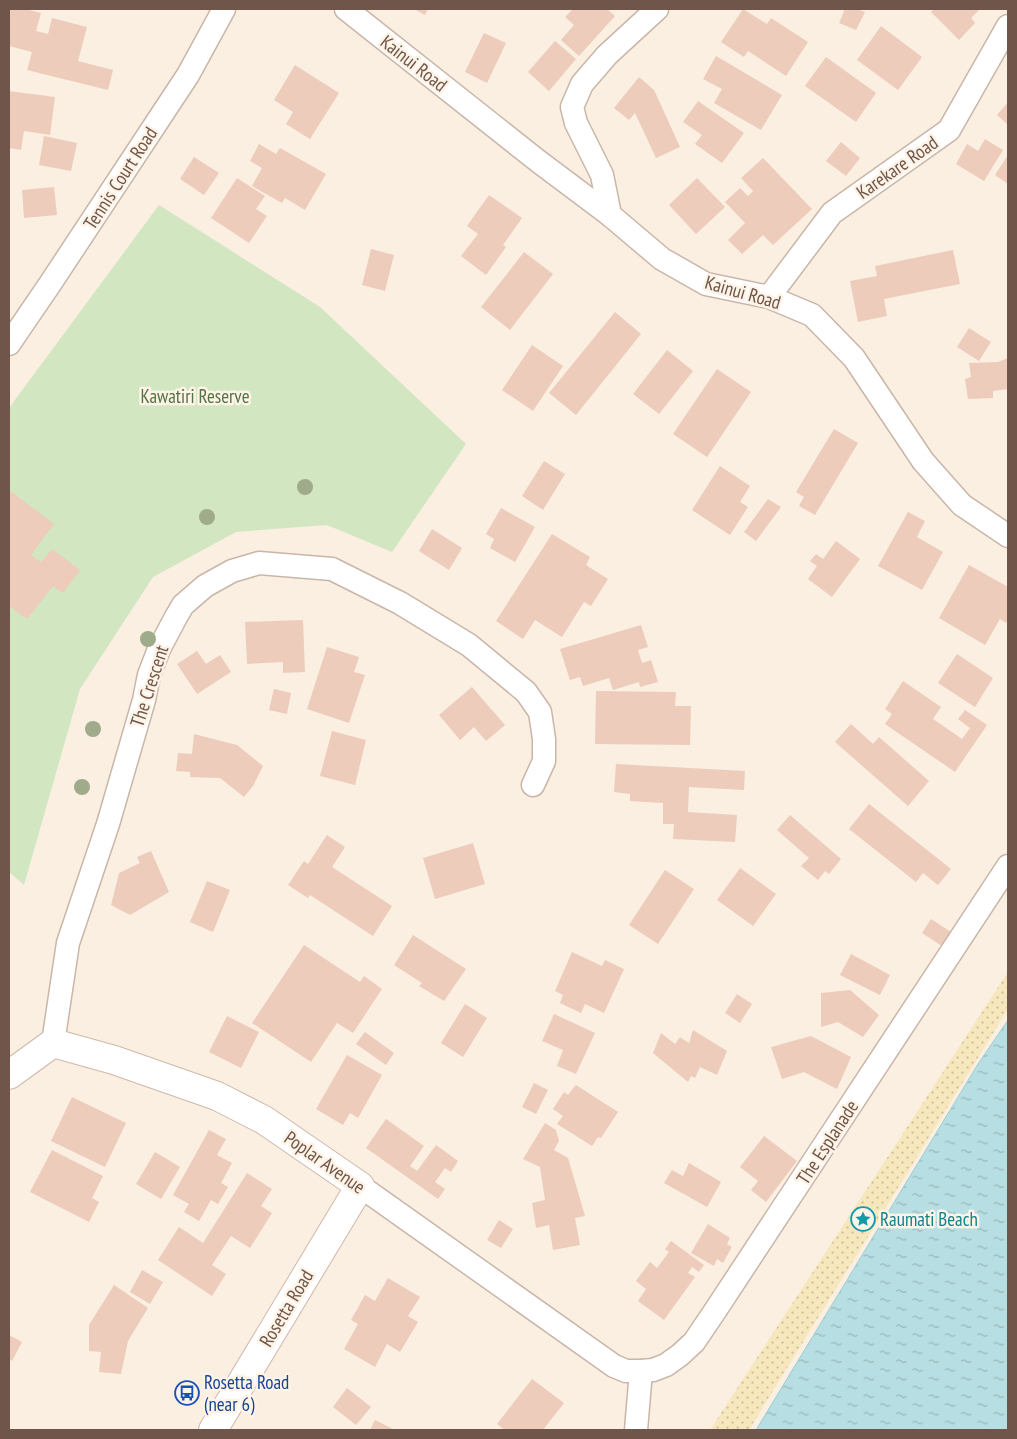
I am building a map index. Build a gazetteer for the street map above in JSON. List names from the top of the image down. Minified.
{"streets":{"main road":["Poplar Avenue","Rosetta Road"],"street":["Kainui Road","Karekare Road","Tennis Court Road","The Crescent","The Esplanade"]},"crossings":[["Kainui Road","Karekare Road"],["The Crescent","Poplar Avenue"],["The Esplanade","Poplar Avenue"],["Poplar Avenue","Rosetta Road"]],"parks":["Kawatiri Reserve"],"places":{"place":["Raumati Beach"],"bus stop":["Rosetta Road (near 6)"]}}
